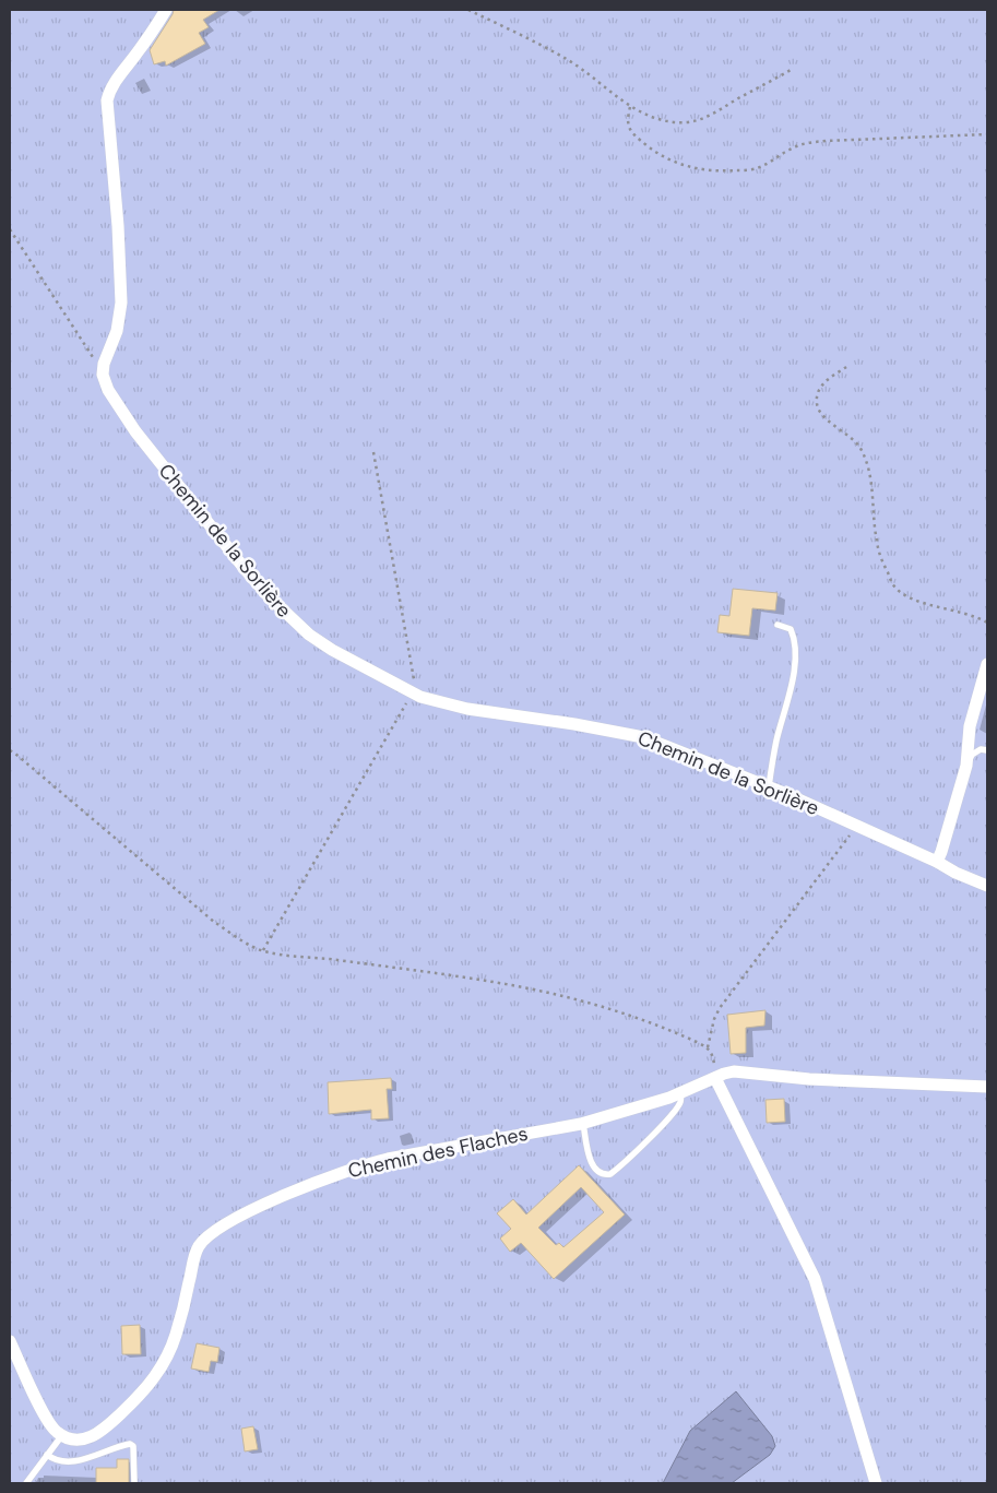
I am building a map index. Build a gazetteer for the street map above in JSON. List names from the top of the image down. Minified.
{"streets":{"street":["Chemin de la Sorlière","Chemin des Flaches"]}}
